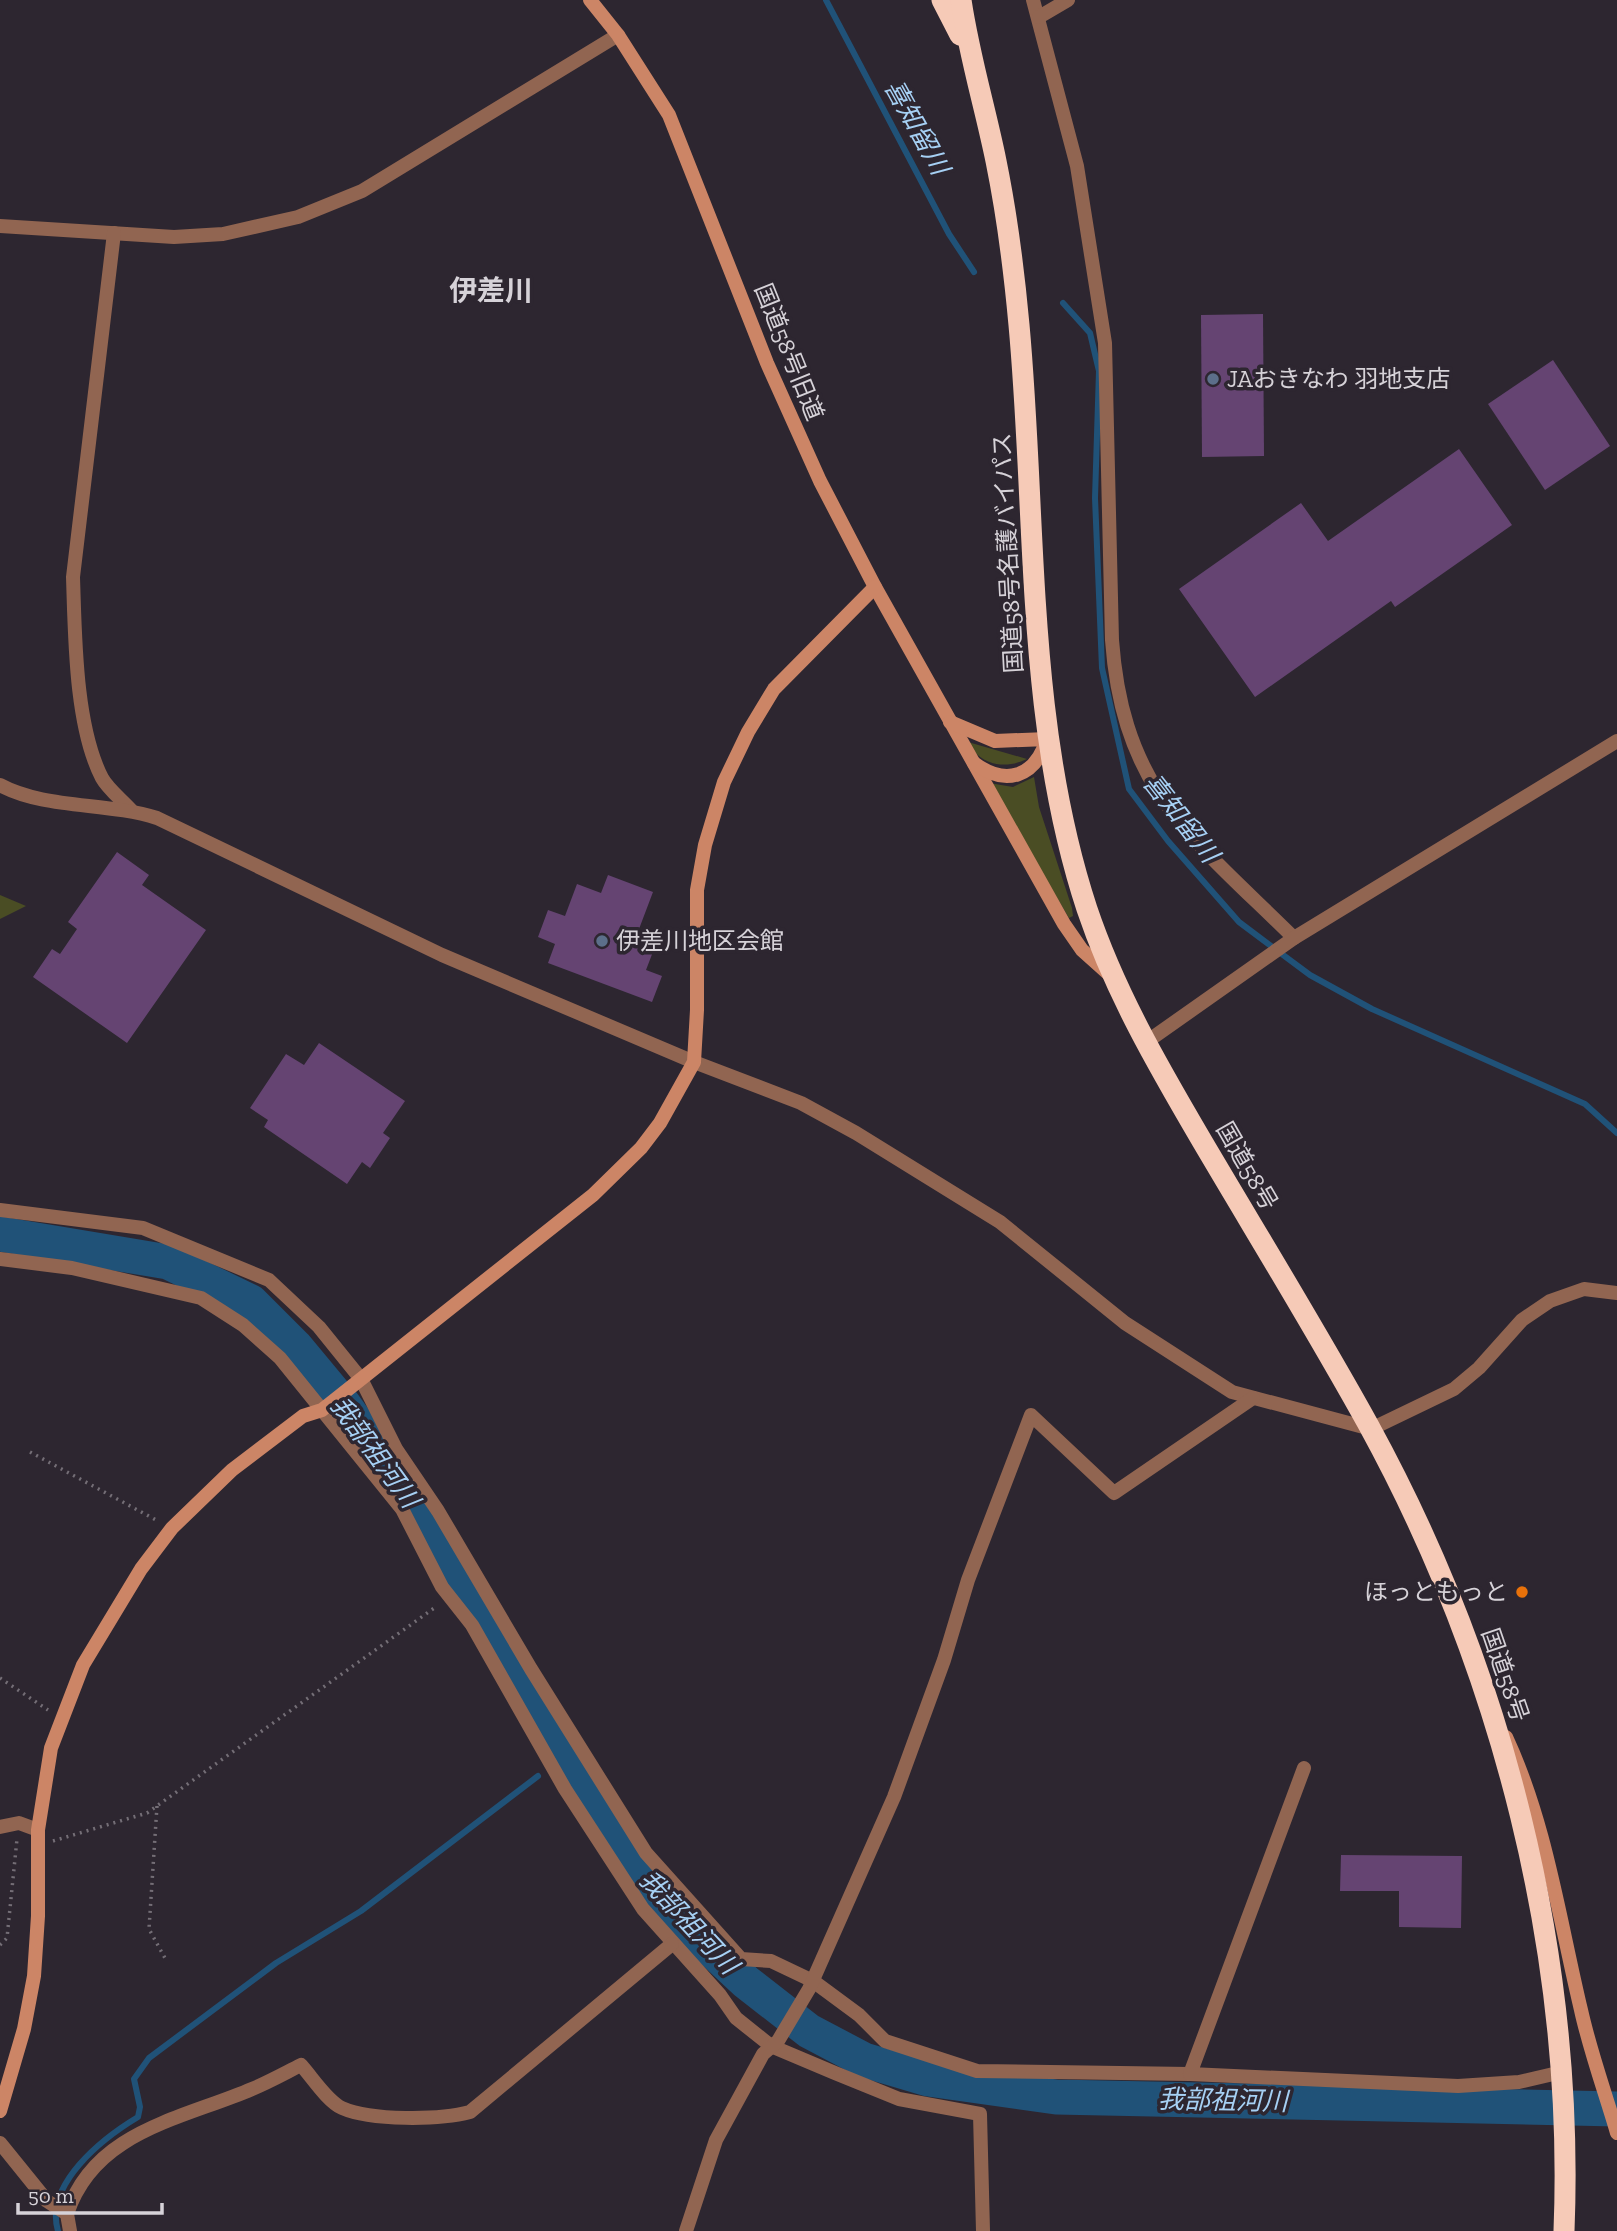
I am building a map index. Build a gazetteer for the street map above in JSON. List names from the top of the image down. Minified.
{"streets":{"highway":["国道58号名護バイパス","国道58号"],"street":["国道58号旧道"]},"crossings":[["国道58号旧道","国道58号名護バイパス"],["国道58号名護バイパス","国道58号"]],"districts":["伊差川"],"water":["喜知留川","我部祖河川"],"places":["JAおきなわ 羽地支店","伊差川地区会館","ほっともっと"],"scale_bar":"50 m"}
